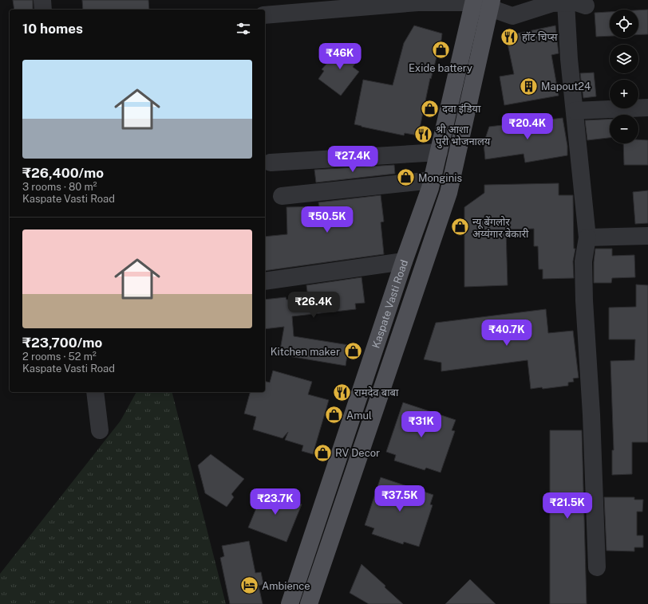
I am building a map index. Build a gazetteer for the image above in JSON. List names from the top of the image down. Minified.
{"streets":{"main road":["Kaspate Vasti Road"]},"places":{"restaurant":["हॉट चिप्स","श्री आशा पुरी भोजनालय","रामदेव बाबा"],"shop":["Exide battery","दवा इंडिया","Monginis","न्यू बेंगलोर अय्यंगार बेकारी","Kitchen maker","Amul","RV Decor"],"building":["Mapout24"],"hotel":["Ambience"]},"page":{"map_buttons":["+","−"],"heading":"10 homes","price":["₹46K","₹20.4K","₹27.4K","₹50.5K","₹26.4K","₹40.7K","₹31K","₹37.5K","₹23.7K","₹21.5K"],"list":[{"name":"₹26,400/mo","note":"3 rooms · 80 m² · Kaspate Vasti Road"},{"name":"₹23,700/mo","note":"2 rooms · 52 m² · Kaspate Vasti Road"}]}}
